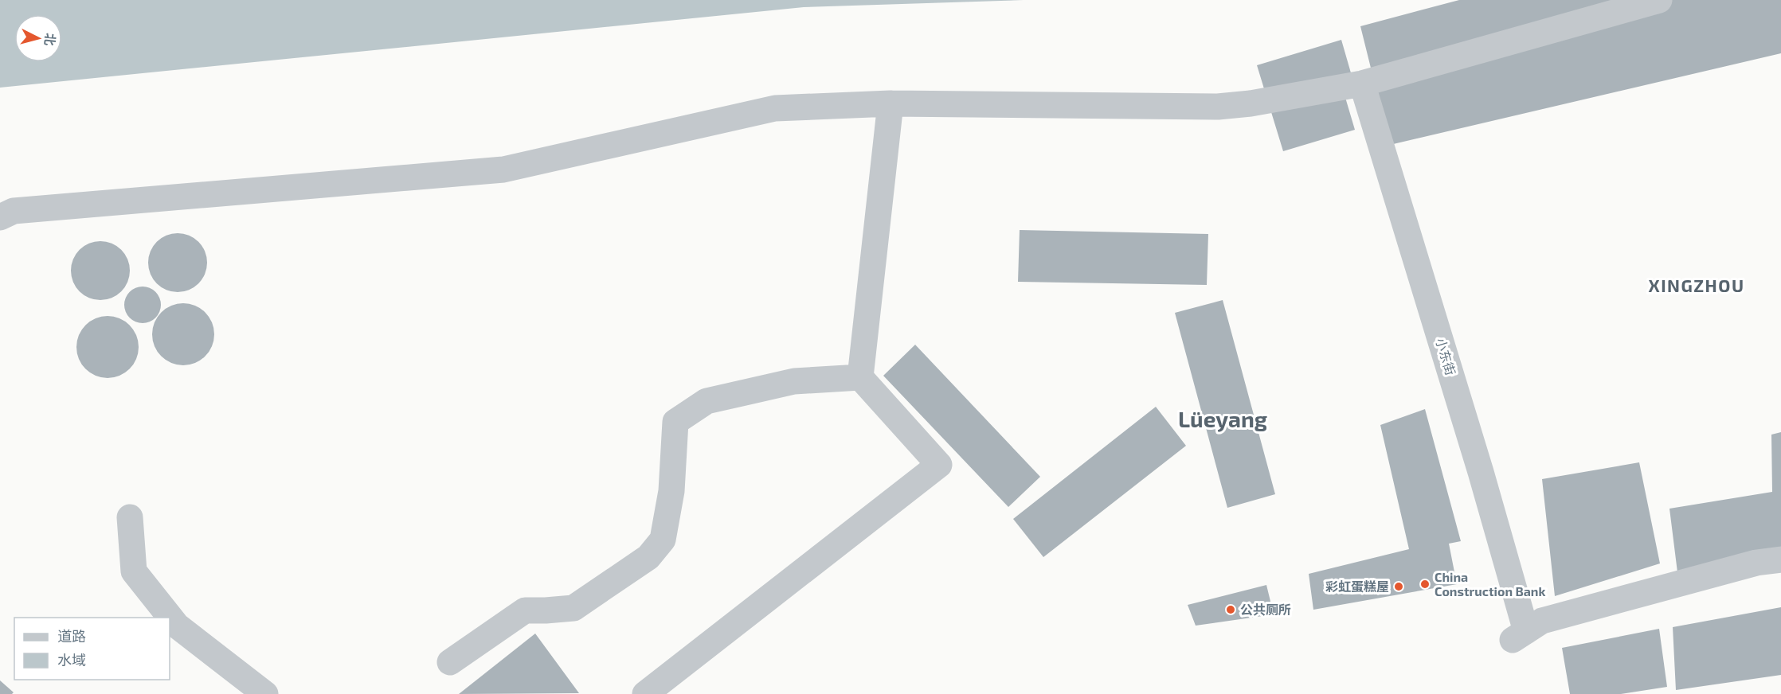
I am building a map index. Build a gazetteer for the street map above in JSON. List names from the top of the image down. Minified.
{"streets":{"street":["小东街"]},"districts":["XINGZHOU","Lüeyang"],"places":["China Construction Bank","彩虹蛋糕屋","公共厕所"],"legend":["道路","水域"],"north":"right"}
